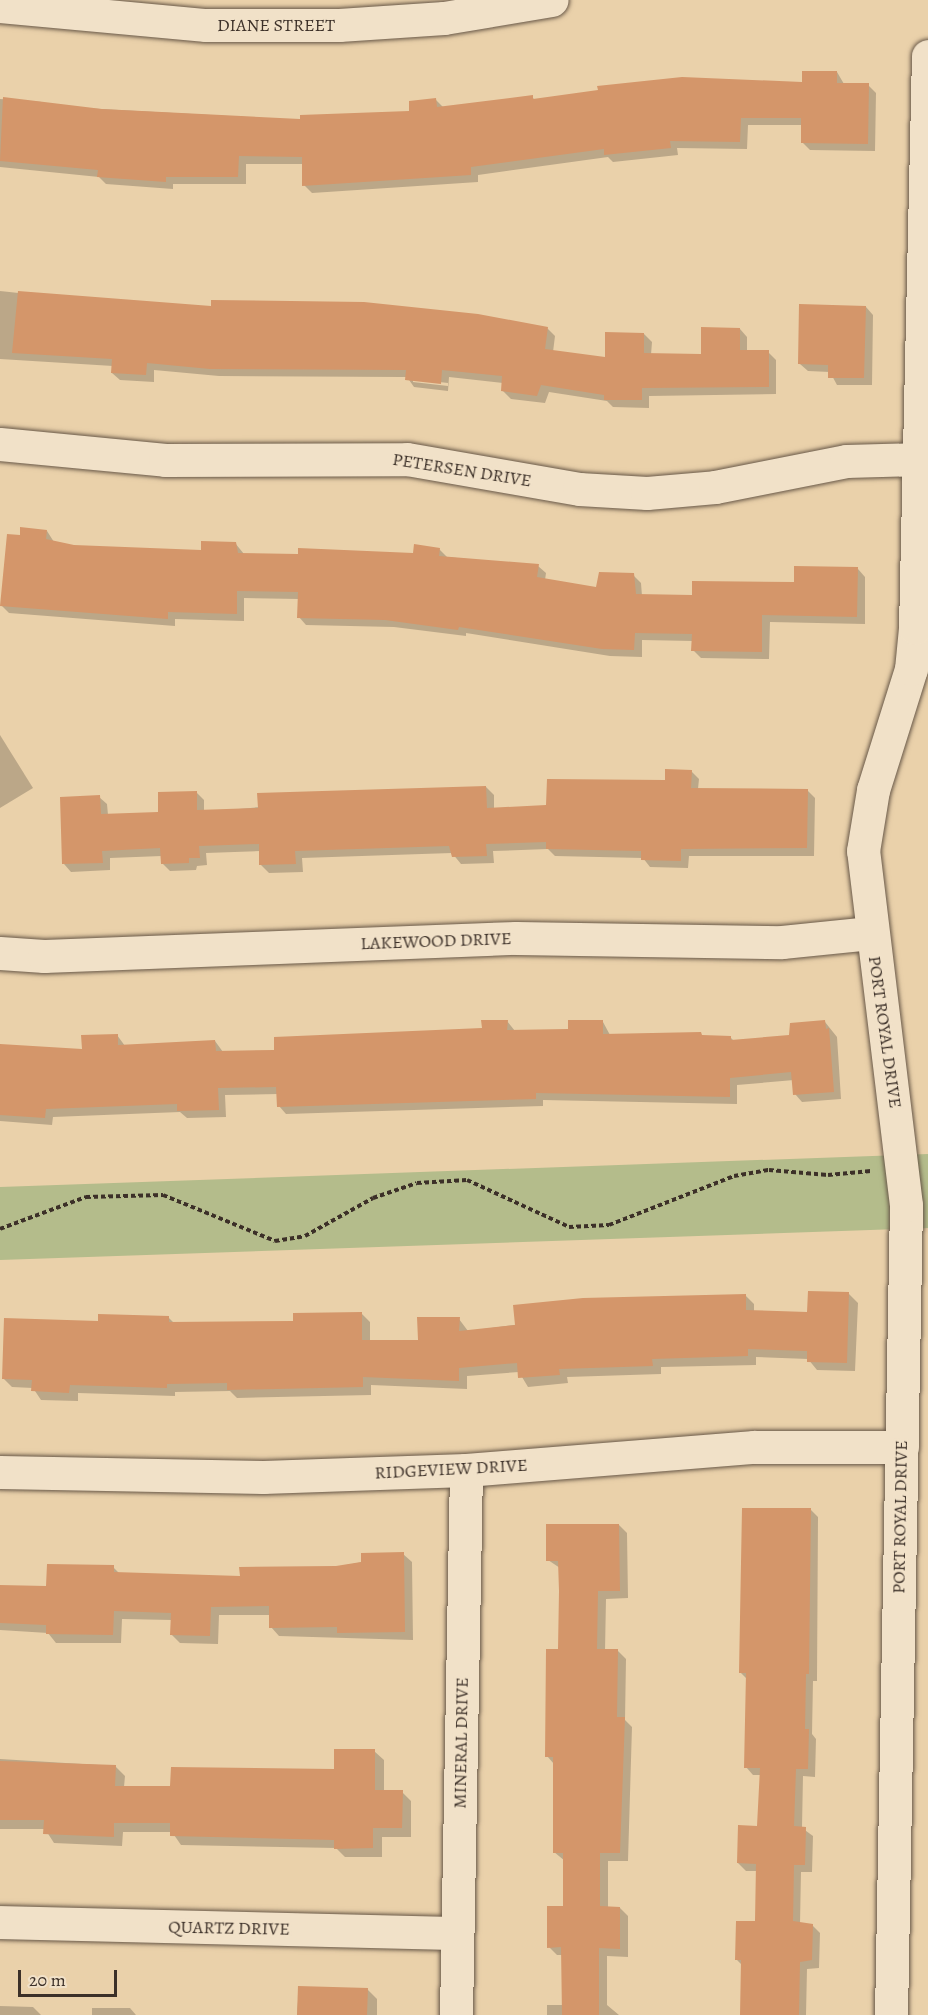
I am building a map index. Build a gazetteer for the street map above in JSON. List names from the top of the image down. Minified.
{"streets":{"street":["DIANE STREET","PETERSEN DRIVE","LAKEWOOD DRIVE","PORT ROYAL DRIVE","RIDGEVIEW DRIVE","MINERAL DRIVE","QUARTZ DRIVE"]},"crossings":[["PETERSEN DRIVE","PORT ROYAL DRIVE"],["LAKEWOOD DRIVE","PORT ROYAL DRIVE"],["PORT ROYAL DRIVE","RIDGEVIEW DRIVE"],["RIDGEVIEW DRIVE","MINERAL DRIVE"],["MINERAL DRIVE","QUARTZ DRIVE"]],"scale_bar":"20 m"}
